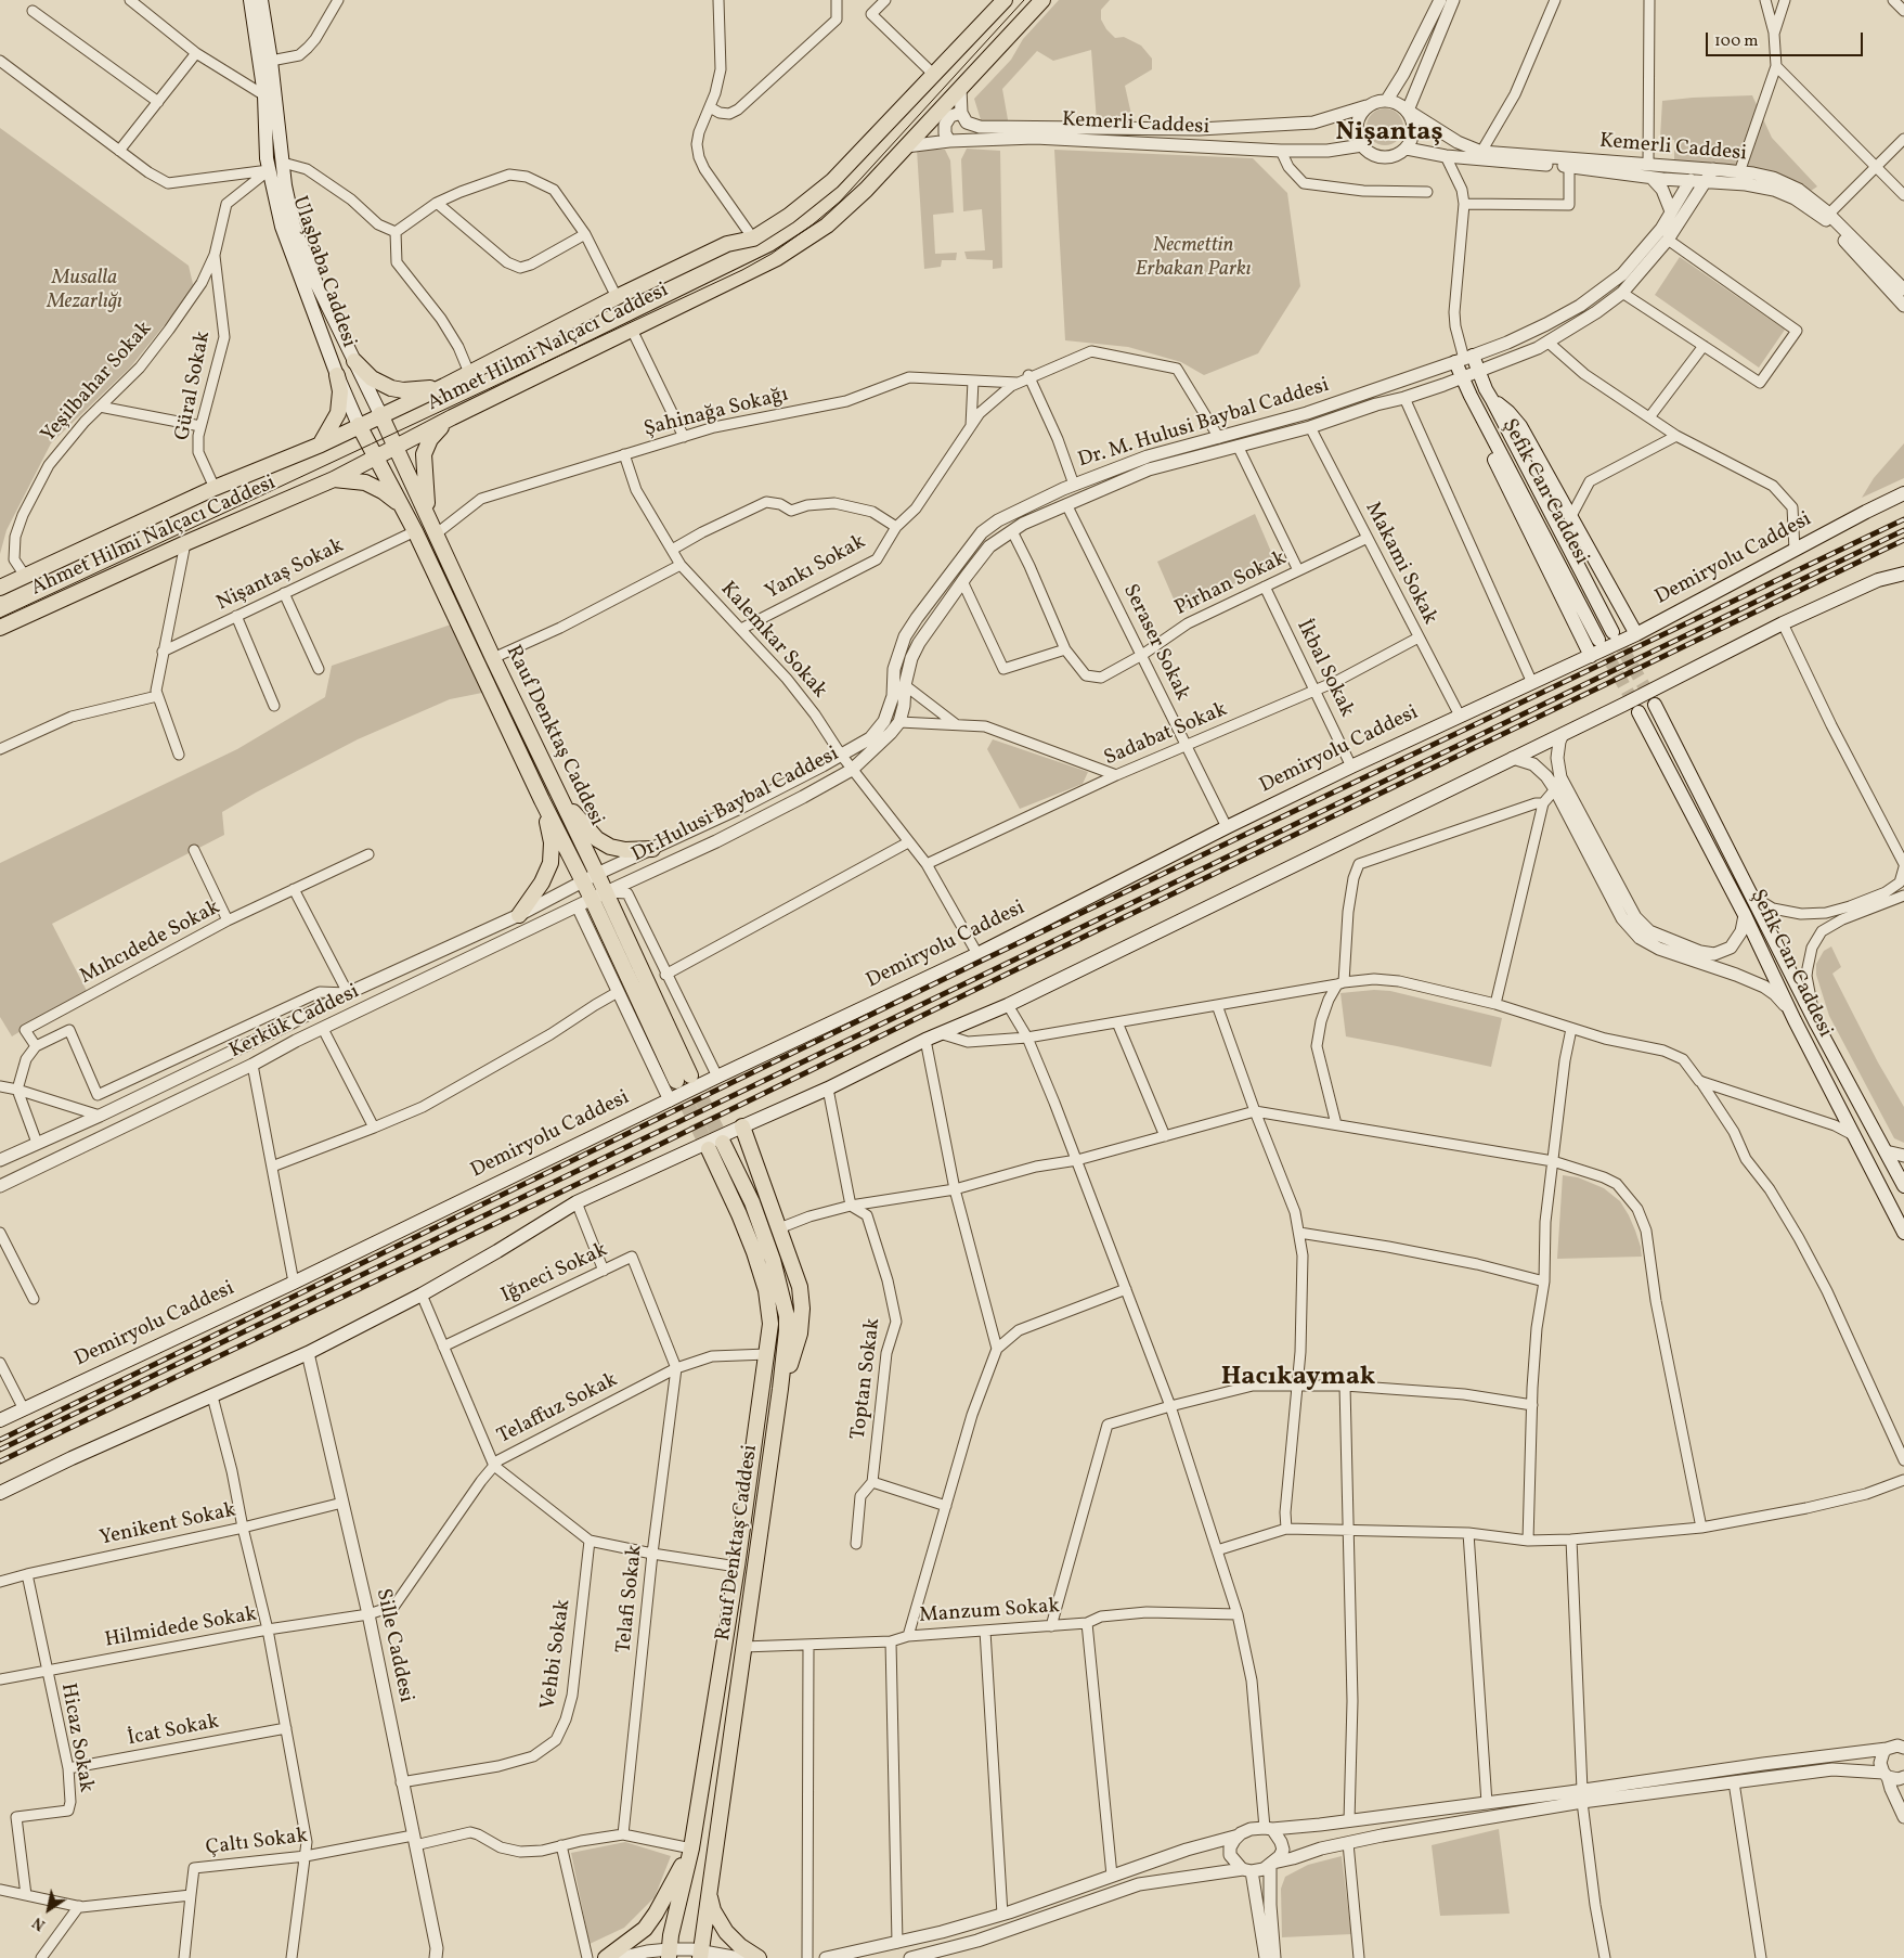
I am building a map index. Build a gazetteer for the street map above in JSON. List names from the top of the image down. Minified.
{"streets":{"main road":["Ulaşbaba Caddesi","Ahmet Hilmi Nalçacı Caddesi","Şefik Can Caddesi","Demiryolu Caddesi","Rauf Denktaş Caddesi"],"street":["Kemerli Caddesi","Yeşilbahar Sokak","Güral Sokak","Şahinağa Sokağı","Dr. M. Hulusi Baybal Caddesi","Makami Sokak","Yankı Sokak","Nişantaş Sokak","Pirhan Sokak","Kalemkar Sokak","Seraser Sokak","İkbal Sokak","Sadabat Sokak","Dr.Hulusi Baybal Caddesi","Mıhcıdede Sokak","Kerkük Caddesi","Iğneci Sokak","Toptan Sokak","Telaffuz Sokak","Yenikent Sokak","Telafi Sokak","Manzum Sokak","Hilmidede Sokak","Sille Caddesi","Vehbi Sokak","İcat Sokak","Hicaz Sokak","Çaltı Sokak"]},"crossings":[["Kemerli Caddesi","Ahmet Hilmi Nalçacı Caddesi"],["Ulaşbaba Caddesi","Ahmet Hilmi Nalçacı Caddesi"],["Ulaşbaba Caddesi","Yeşilbahar Sokak"],["Ulaşbaba Caddesi","Rauf Denktaş Caddesi"],["Ahmet Hilmi Nalçacı Caddesi","Yeşilbahar Sokak"],["Ahmet Hilmi Nalçacı Caddesi","Güral Sokak"],["Ahmet Hilmi Nalçacı Caddesi","Rauf Denktaş Caddesi"],["Yeşilbahar Sokak","Güral Sokak"],["Şahinağa Sokağı","Yankı Sokak"],["Şahinağa Sokağı","Kalemkar Sokak"],["Şahinağa Sokağı","Rauf Denktaş Caddesi"],["Dr. M. Hulusi Baybal Caddesi","Şefik Can Caddesi"],["Dr. M. Hulusi Baybal Caddesi","Makami Sokak"],["Dr. M. Hulusi Baybal Caddesi","Pirhan Sokak"],["Dr. M. Hulusi Baybal Caddesi","Seraser Sokak"],["Dr. M. Hulusi Baybal Caddesi","Dr.Hulusi Baybal Caddesi"],["Demiryolu Caddesi","Makami Sokak"],["Demiryolu Caddesi","Kalemkar Sokak"],["Demiryolu Caddesi","Seraser Sokak"],["Demiryolu Caddesi","İkbal Sokak"],["Makami Sokak","Pirhan Sokak"],["Makami Sokak","Sadabat Sokak"],["Yankı Sokak","Kalemkar Sokak"],["Nişantaş Sokak","Rauf Denktaş Caddesi"],["Pirhan Sokak","Seraser Sokak"],["Pirhan Sokak","İkbal Sokak"],["Kalemkar Sokak","Sadabat Sokak"],["Kalemkar Sokak","Dr.Hulusi Baybal Caddesi"],["Seraser Sokak","Sadabat Sokak"],["İkbal Sokak","Sadabat Sokak"],["Rauf Denktaş Caddesi","Dr.Hulusi Baybal Caddesi"],["Rauf Denktaş Caddesi","Kerkük Caddesi"],["Rauf Denktaş Caddesi","Telaffuz Sokak"],["Rauf Denktaş Caddesi","Manzum Sokak"],["Dr.Hulusi Baybal Caddesi","Kerkük Caddesi"],["Iğneci Sokak","Telaffuz Sokak"],["Iğneci Sokak","Telafi Sokak"],["Telaffuz Sokak","Telafi Sokak"],["Telaffuz Sokak","Hilmidede Sokak"],["Telaffuz Sokak","Sille Caddesi"],["Yenikent Sokak","Sille Caddesi"],["Yenikent Sokak","Hicaz Sokak"],["Telafi Sokak","Çaltı Sokak"],["Hilmidede Sokak","Sille Caddesi"],["Hilmidede Sokak","Hicaz Sokak"],["Sille Caddesi","Vehbi Sokak"],["Sille Caddesi","Çaltı Sokak"],["İcat Sokak","Hicaz Sokak"]],"districts":["Nişantaş","Hacıkaymak"],"parks":["Necmettin Erbakan Parkı","Musalla Mezarlığı"],"scale_bar":"100 m","north":"bottom left"}
